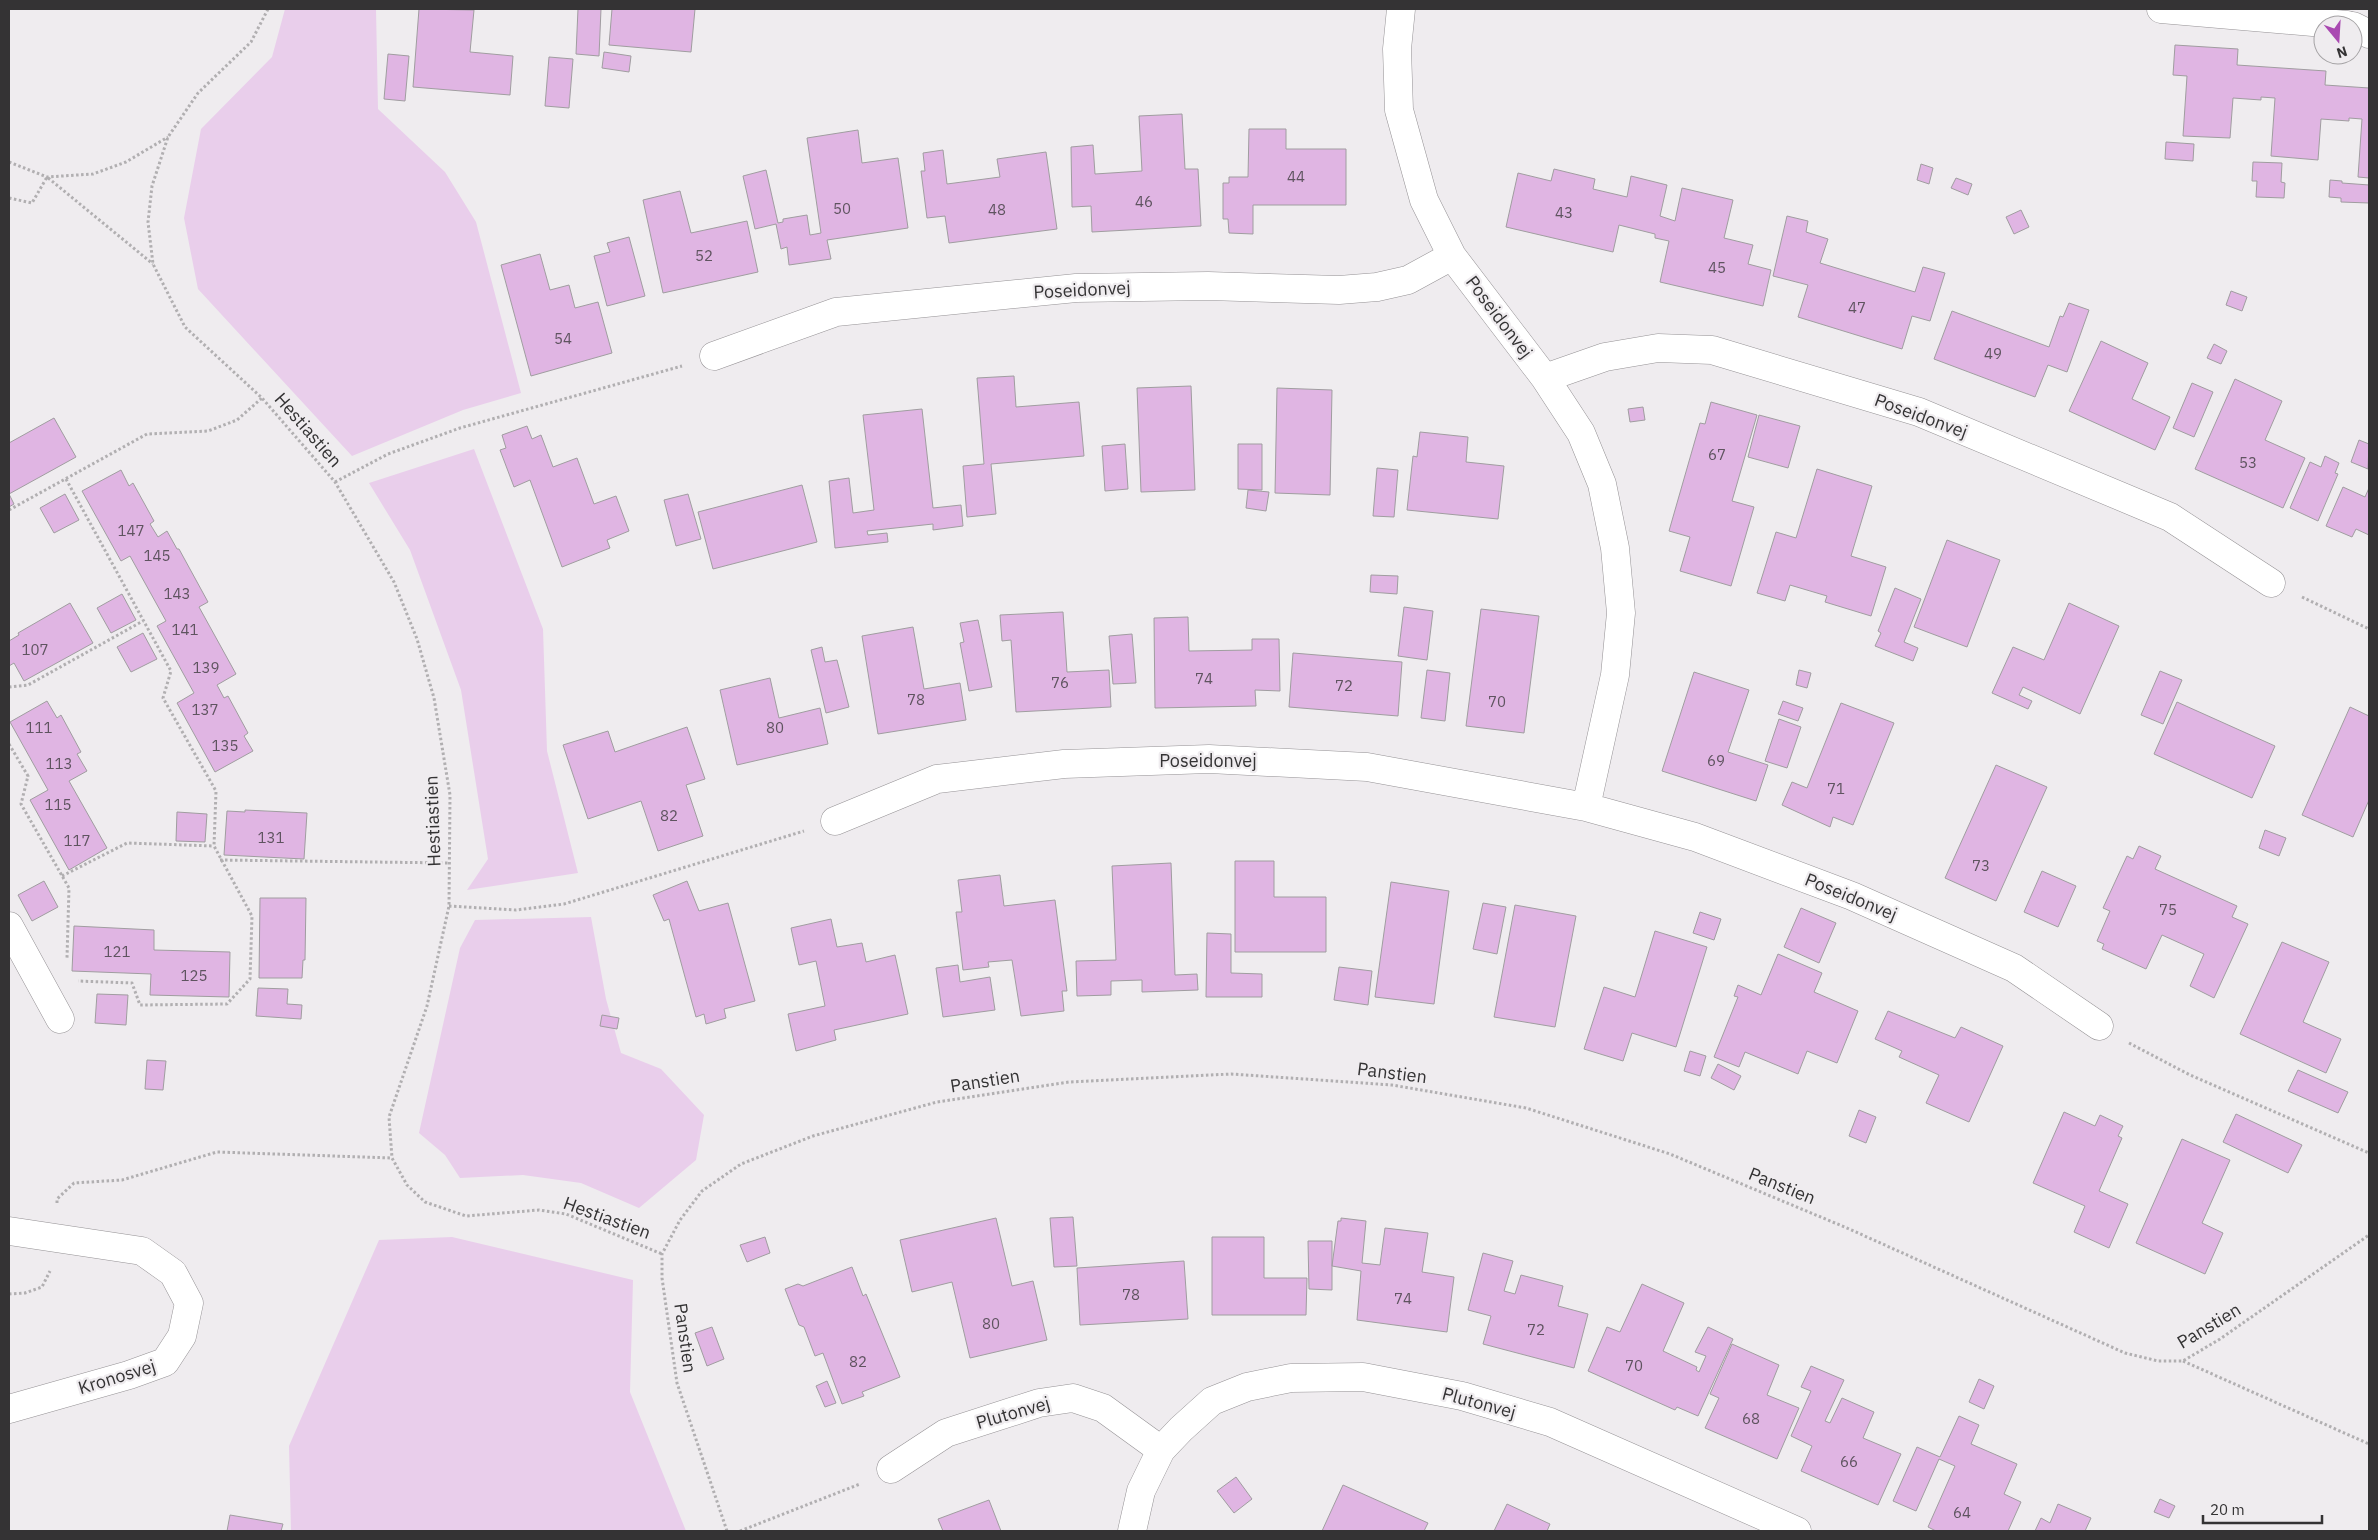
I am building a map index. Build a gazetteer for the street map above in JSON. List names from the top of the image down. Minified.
{"streets":{"street":["Poseidonvej","Kronosvej","Plutonvej"],"path":["Hestiastien","Panstien"]},"crossings":[["Hestiastien","Panstien"]],"house_numbers":["44","46","50","48","43","52","45","47","54","49","67","53","147","145","143","141","107","139","74","76","72","78","70","137","111","80","135","69","113","71","115","82","131","117","73","75","121","125","78","74","80","72","82","70","68","66","64"],"scale_bar":"20 m","north":"bottom"}
